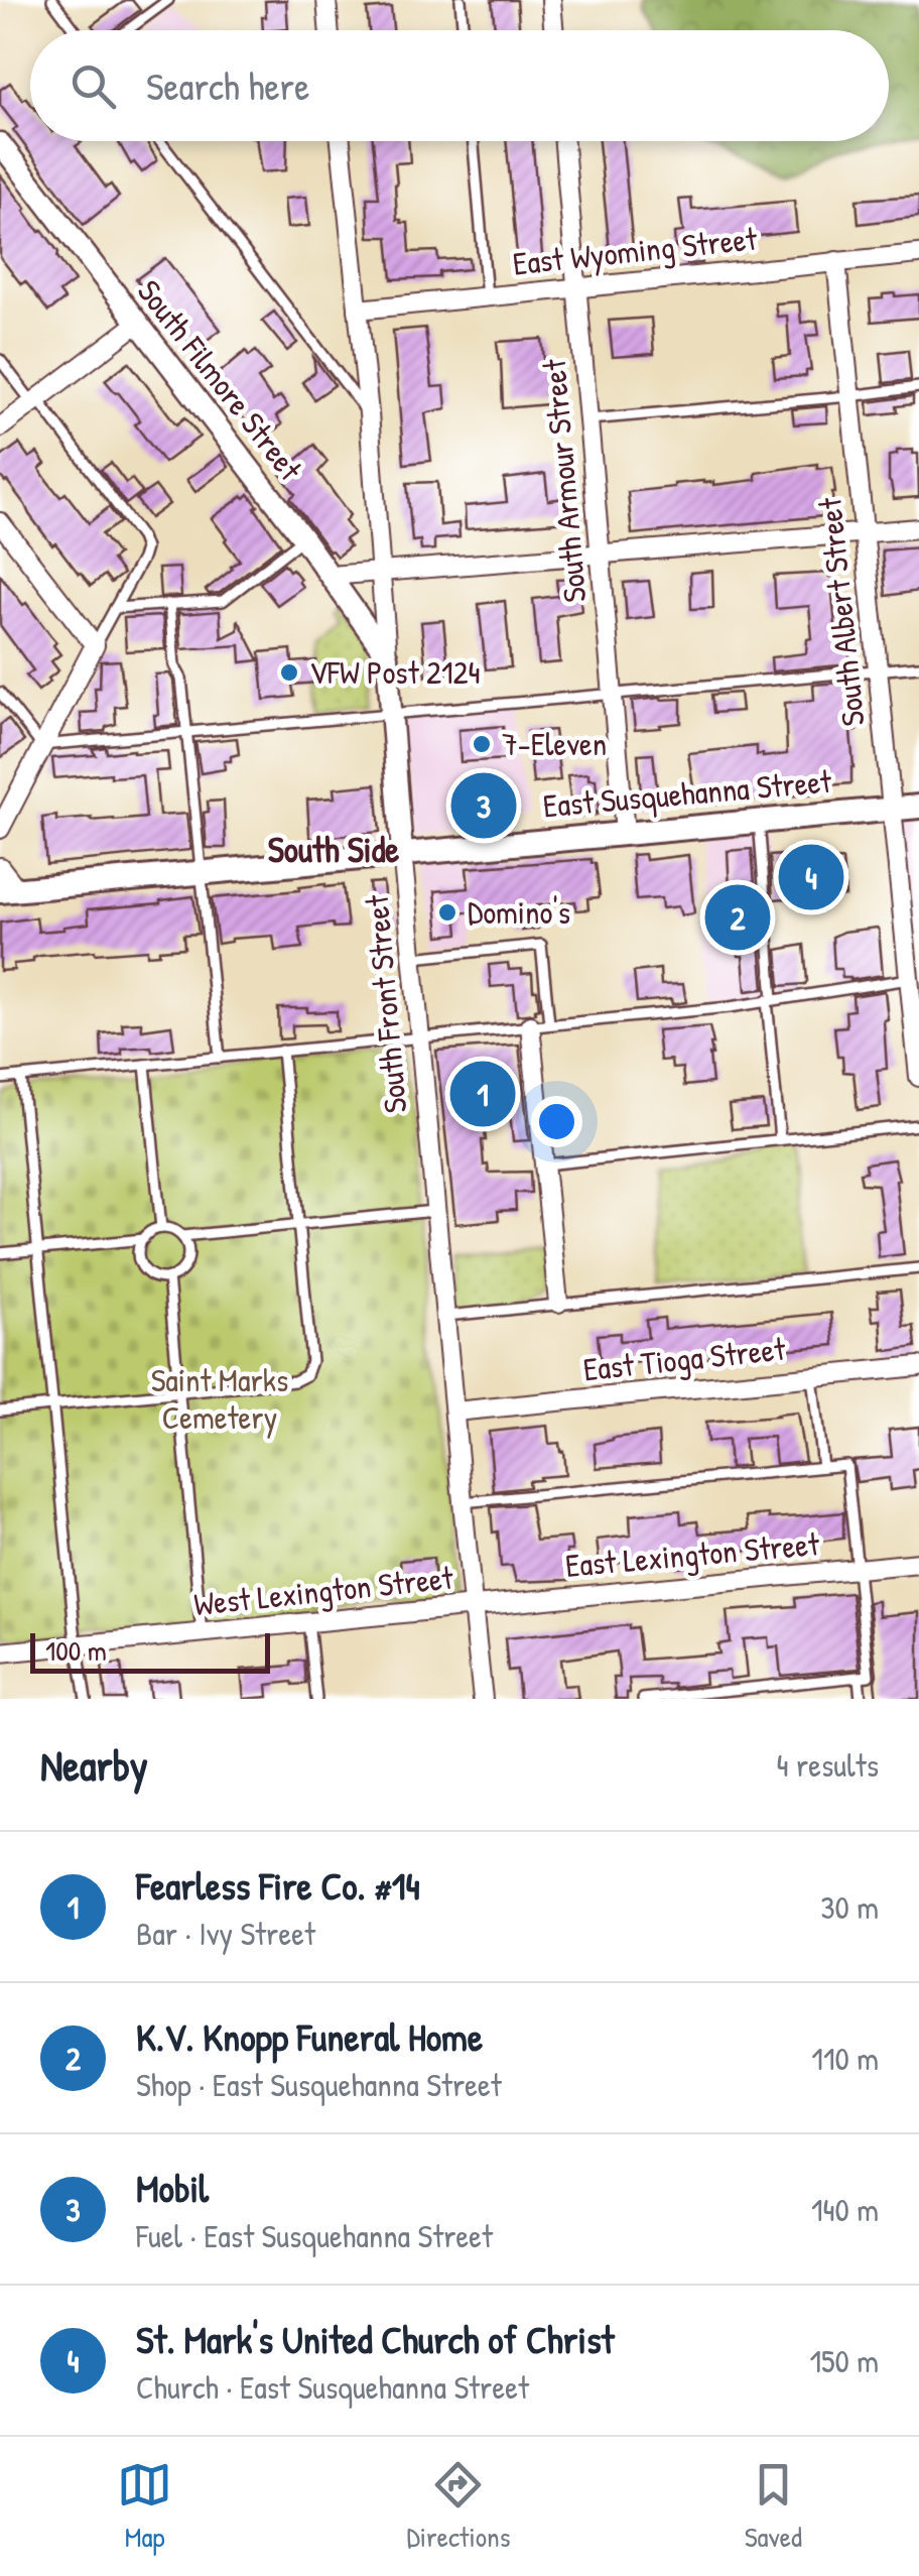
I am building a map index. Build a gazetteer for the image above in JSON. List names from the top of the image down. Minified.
{"streets":{"main road":["East Susquehanna Street"],"street":["East Wyoming Street","South Filmore Street","South Armour Street","South Albert Street","South Front Street","East Tioga Street","East Lexington Street","West Lexington Street"]},"crossings":[["East Wyoming Street","South Armour Street"],["East Wyoming Street","South Albert Street"],["East Wyoming Street","South Front Street"],["South Filmore Street","South Front Street"],["South Armour Street","East Susquehanna Street"],["South Albert Street","East Susquehanna Street"],["East Susquehanna Street","South Front Street"],["South Front Street","East Tioga Street"],["South Front Street","East Lexington Street"],["South Front Street","West Lexington Street"],["East Lexington Street","West Lexington Street"]],"districts":["South Side"],"parks":["Saint Marks Cemetery"],"places":["VFW Post 2124","7-Eleven","Domino's"],"scale_bar":"100 m","page":{"search":"Search here","pins":["3","4","2","1"],"scale":"100 m","heading":["Nearby","4 results"],"list":[{"mark":"1","name":"Fearless Fire Co. #14","note":"Bar · Ivy Street","value":"30 m"},{"mark":"2","name":"K.V. Knopp Funeral Home","note":"Shop · East Susquehanna Street","value":"110 m"},{"mark":"3","name":"Mobil","note":"Fuel · East Susquehanna Street","value":"140 m"},{"mark":"4","name":"St. Mark's United Church of Christ","note":"Church · East Susquehanna Street","value":"150 m"}],"nav":["Map","Directions","Saved"]}}
